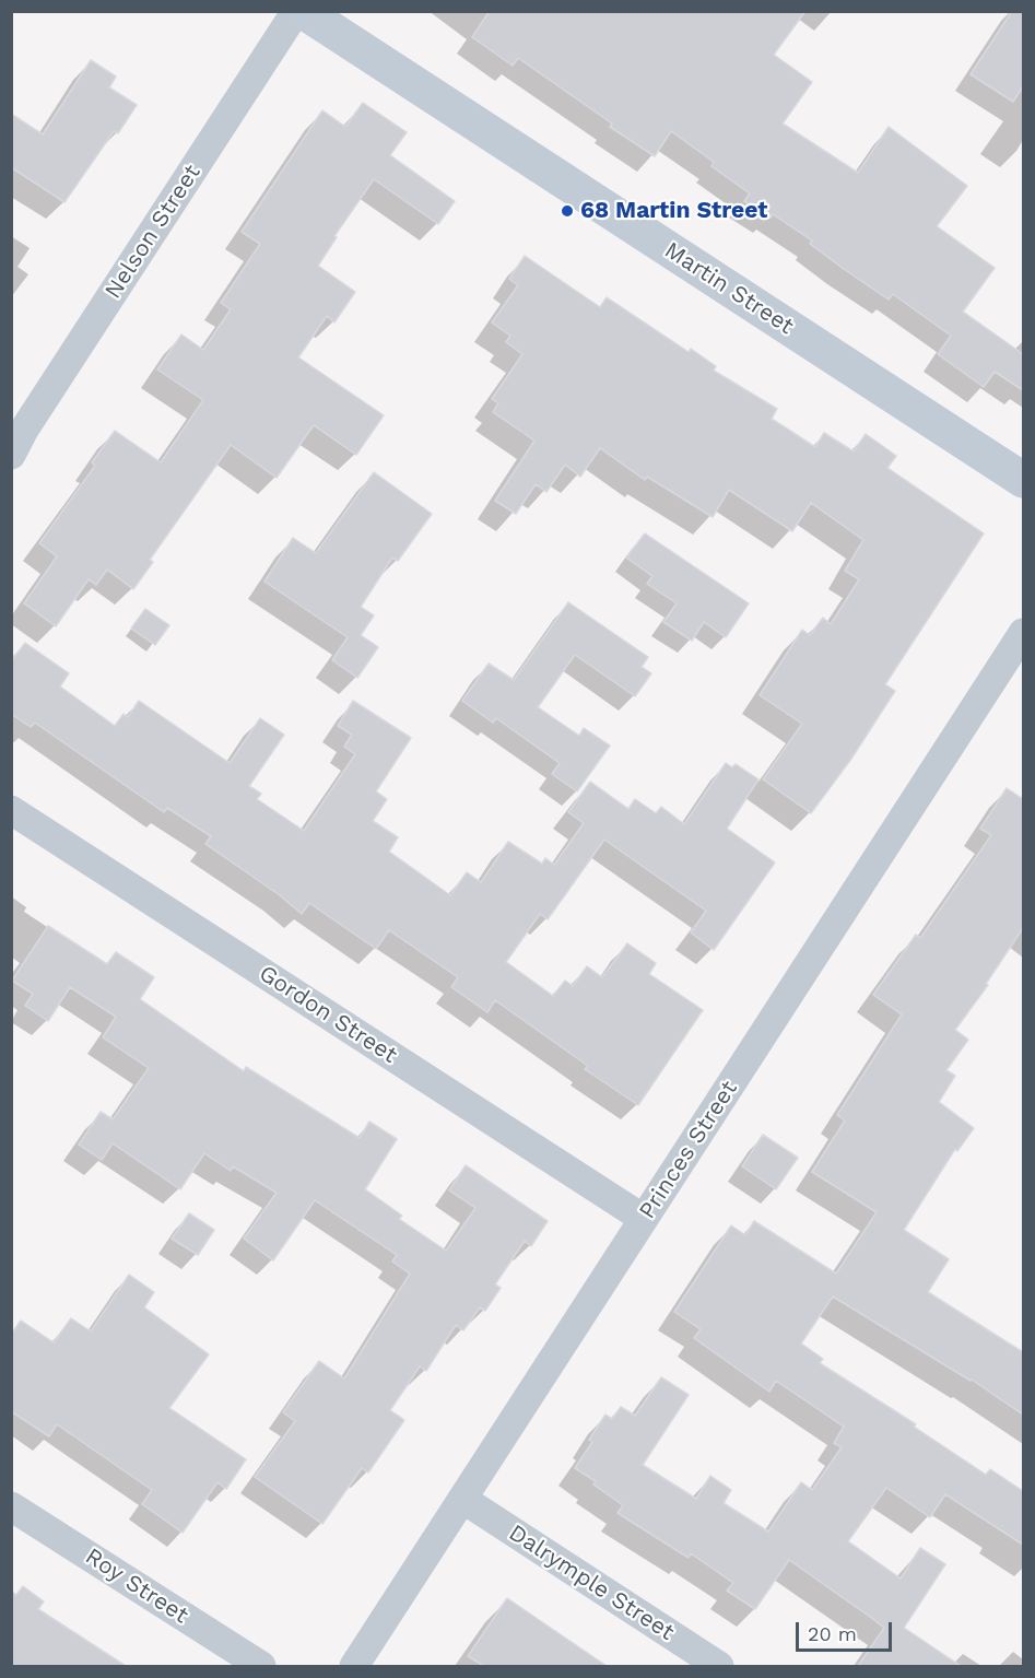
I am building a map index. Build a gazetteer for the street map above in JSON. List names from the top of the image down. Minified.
{"streets":{"street":["Nelson Street","Martin Street","Gordon Street","Princes Street","Dalrymple Street","Roy Street"]},"crossings":[["Gordon Street","Princes Street"],["Princes Street","Dalrymple Street"]],"places":["68 Martin Street"],"scale_bar":"20 m"}
